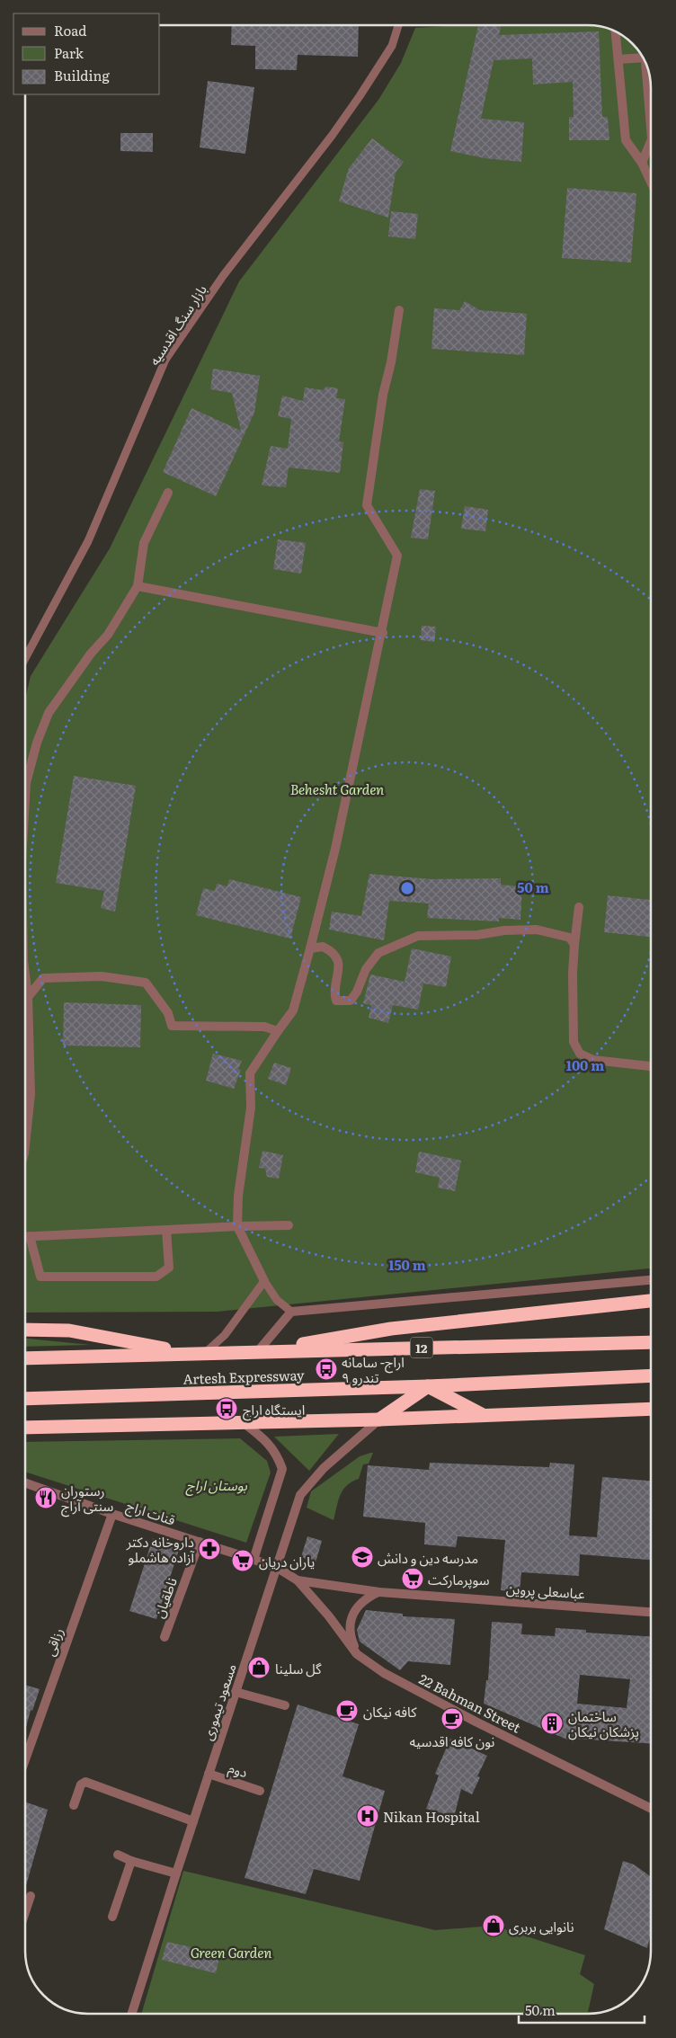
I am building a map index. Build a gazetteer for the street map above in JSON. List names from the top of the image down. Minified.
{"streets":{"highway":["12","Artesh Expressway"],"street":["قنات اراج","عباسعلی پروین","ناطقیان","رزاقی","مسعود تیموری","22 Bahman Street","دوم"],"lane":["بازار سنگ اقدسیه"]},"crossings":[["قنات اراج","عباسعلی پروین"],["قنات اراج","ناطقیان"],["قنات اراج","رزاقی"],["قنات اراج","مسعود تیموری"],["قنات اراج","22 Bahman Street"],["عباسعلی پروین","22 Bahman Street"],["مسعود تیموری","دوم"]],"parks":["Behesht Garden","بوستان اراج","Green Garden"],"places":{"bus stop":["اراج- سامانه ۹ تندرو","ایستگاه اراج"],"restaurant":["رستوران سنتی آراج"],"pharmacy":["داروخانه دکتر آزاده هاشملو"],"school or university":["مدرسه دین و دانش"],"supermarket":["یاران دریان","سوپرمارکت"],"shop":["گل سلینا","نانوایی بربری"],"cafe":["کافه نیکان","نون کافه اقدسیه"],"building":["ساختمان پزشکان نیکان"],"hospital":["Nikan Hospital"]},"legend":["Road","Park","Building"],"scale_bar":"50 m","rings":["50 m","100 m","150 m"]}
